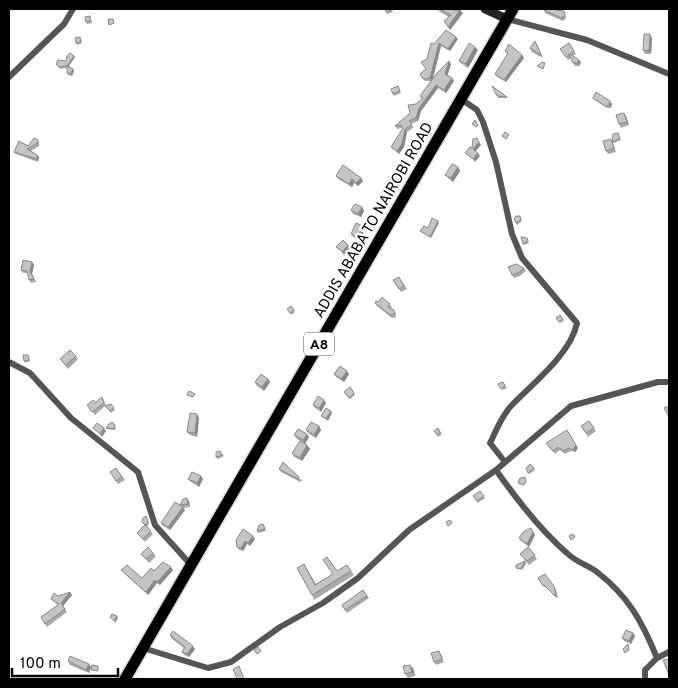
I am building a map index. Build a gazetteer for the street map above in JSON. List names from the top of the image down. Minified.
{"streets":{"highway":["ADDIS ABABA TO NAIROBI ROAD","A8"]},"scale_bar":"100 m"}
